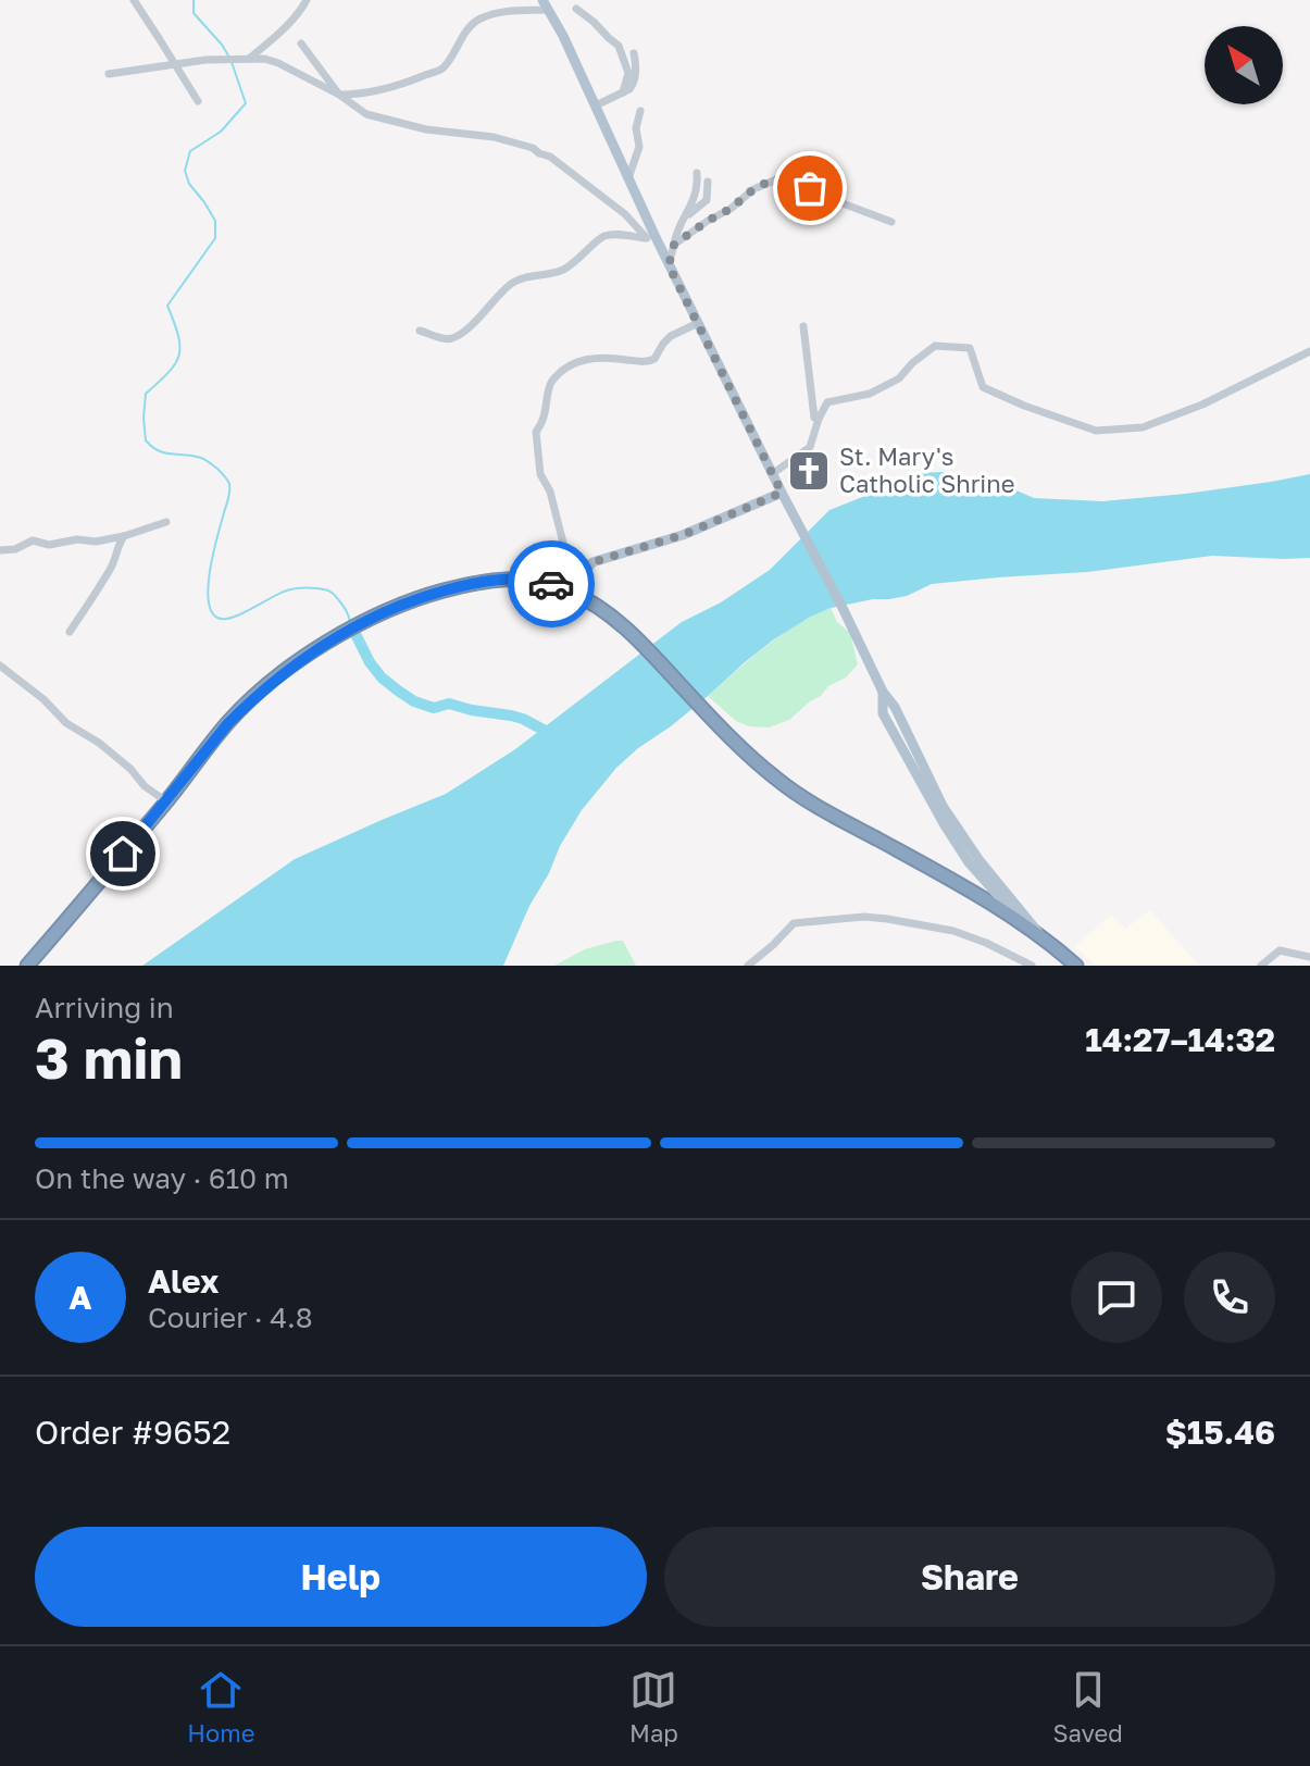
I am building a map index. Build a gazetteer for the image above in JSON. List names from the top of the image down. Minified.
{"places":{"church":["St. Mary's Catholic Shrine"]},"north":"top left","page":{"heading":["3 min","Arriving in","14:27–14:32"],"panel":["Alex","Courier · 4.8","Order #9652","$15.46"],"bar":"On the way · 610 m","round":"A","buttons":["Help","Share"],"tabs":["Home","Map","Saved"]}}
